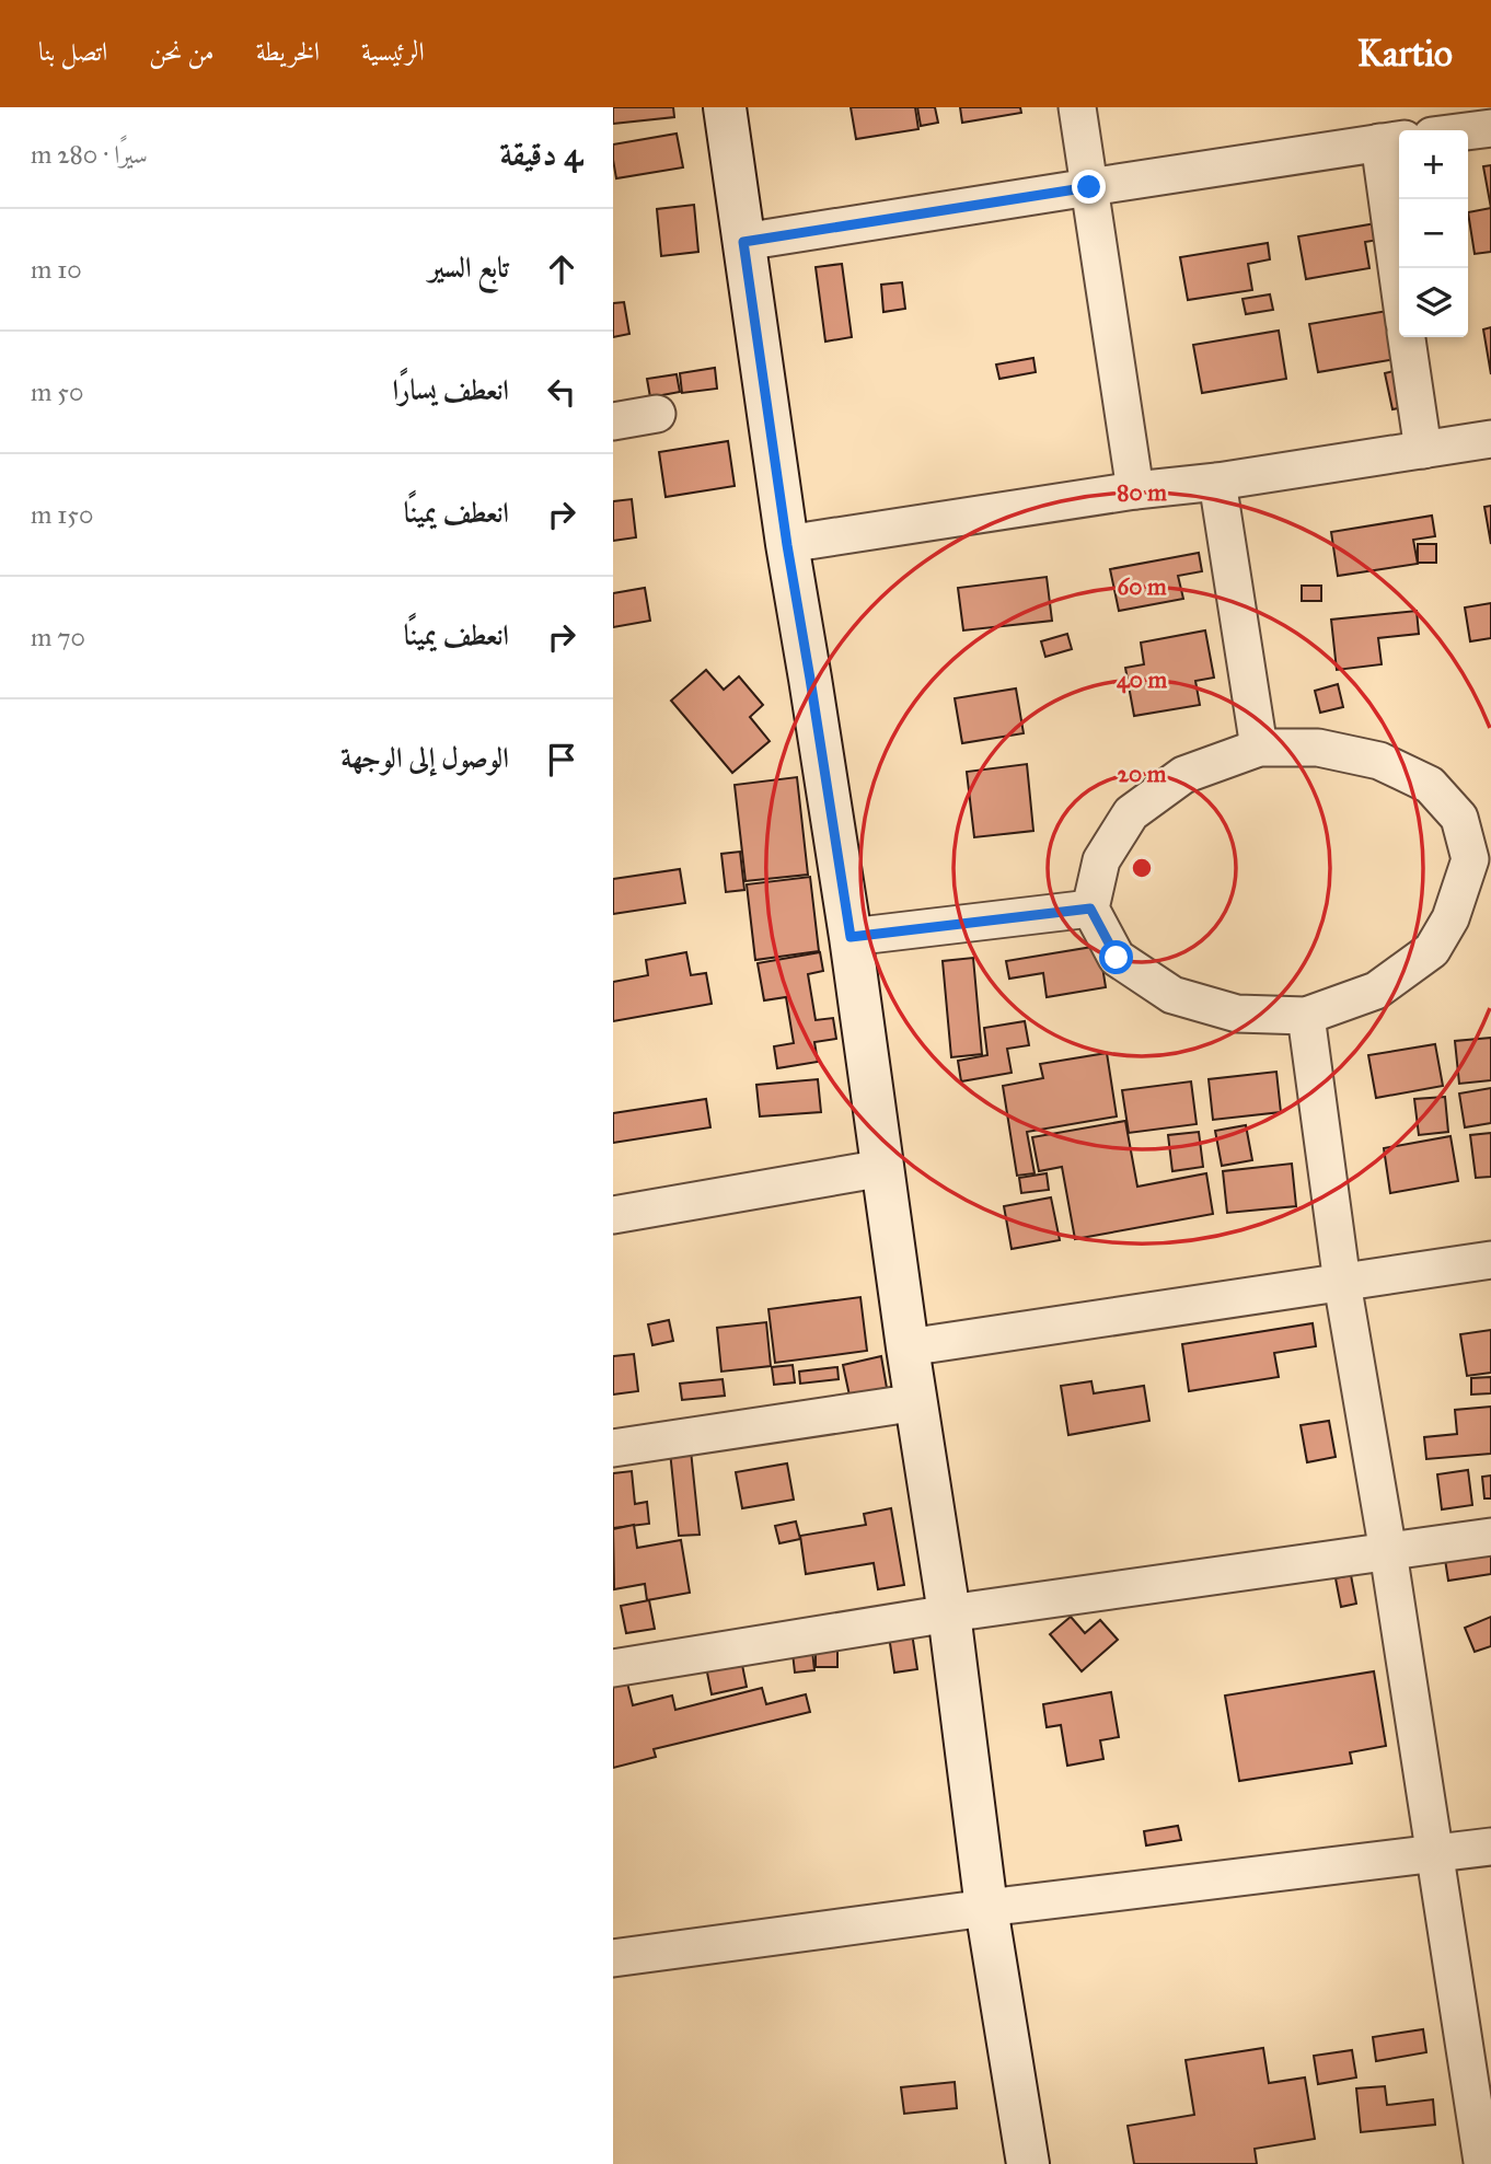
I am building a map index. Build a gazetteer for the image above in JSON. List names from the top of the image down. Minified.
{"page":{"header":"Kartio","nav":["الرئيسية","الخريطة","من نحن","اتصل بنا"],"heading":["4 دقيقة","سيرًا · 280 m"],"map_buttons":["+","−"],"list":[["تابع السير","10 m"],["انعطف يسارًا","50 m"],["انعطف يمينًا","150 m"],["انعطف يمينًا","70 m"],"الوصول إلى الوجهة"]},"rings":["80 m","60 m","40 m","20 m"]}
